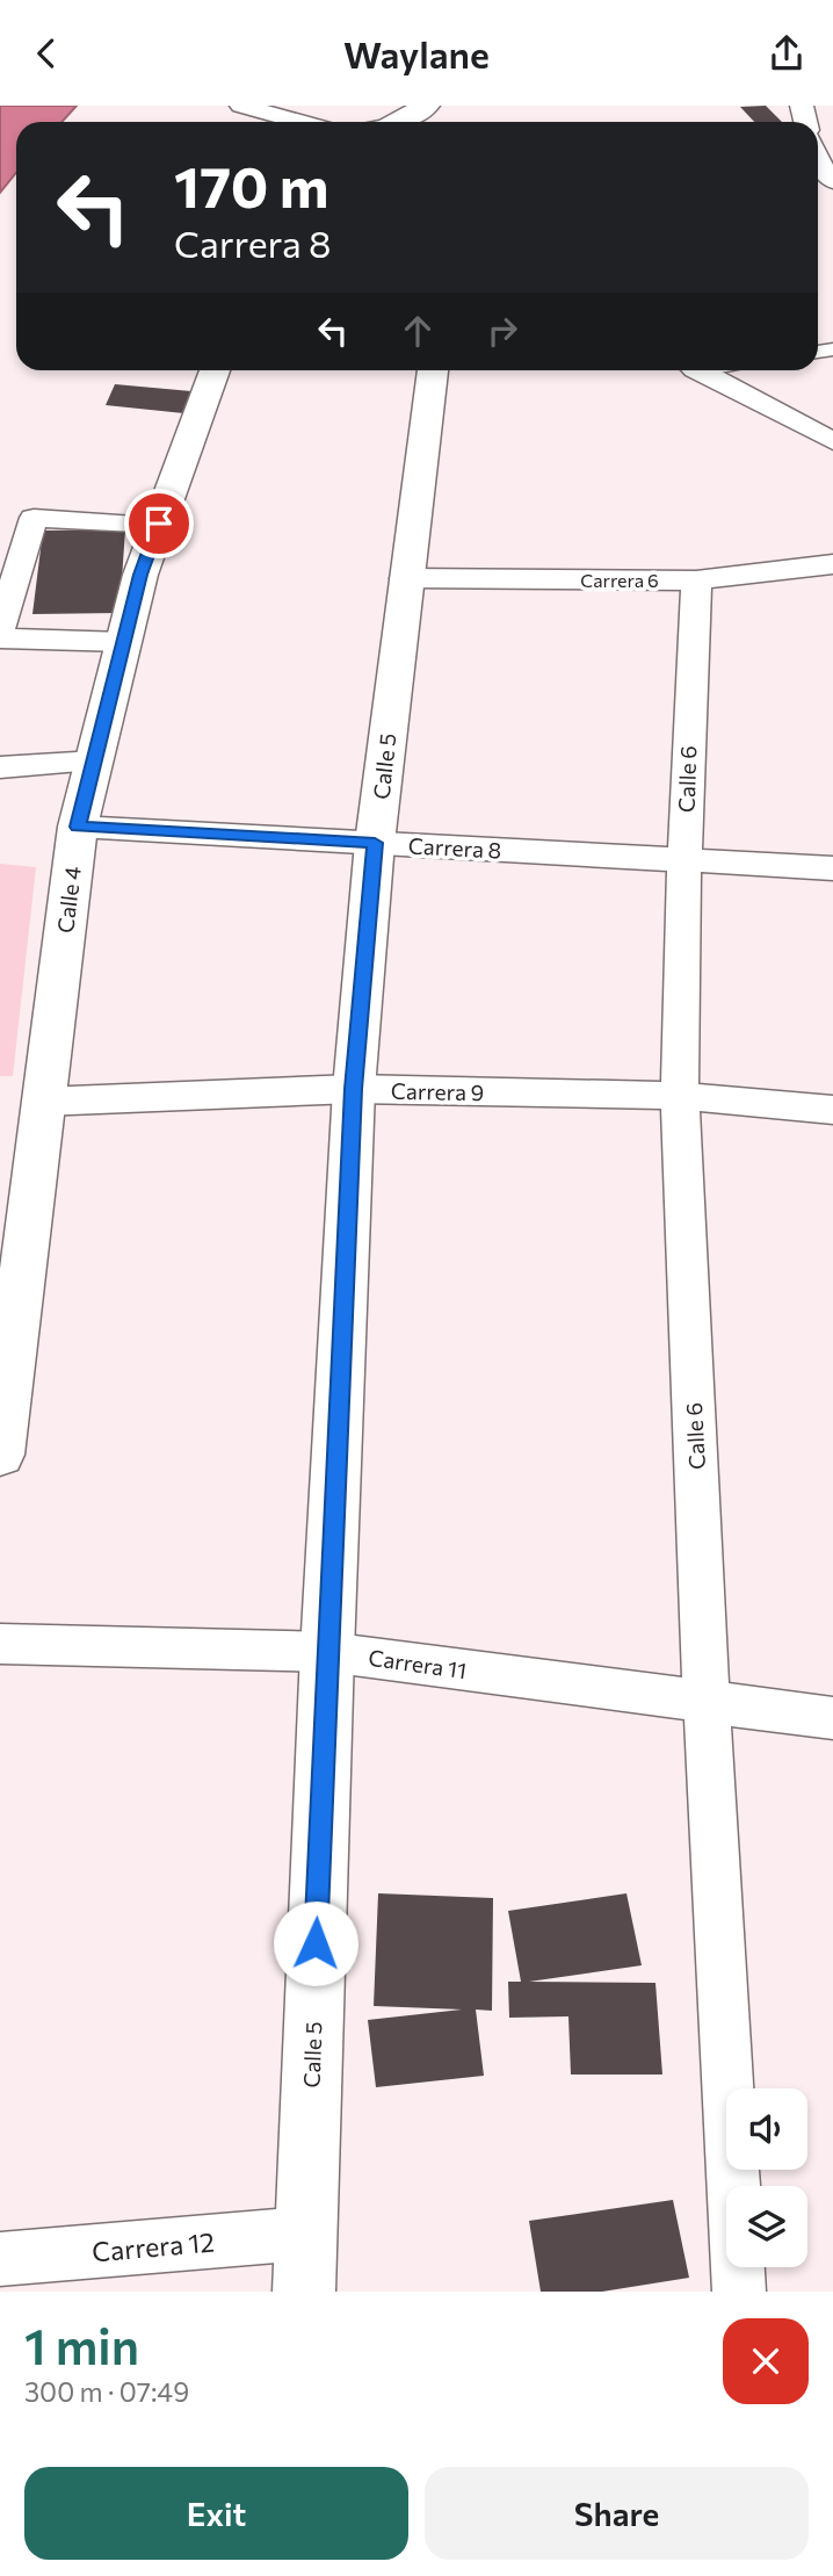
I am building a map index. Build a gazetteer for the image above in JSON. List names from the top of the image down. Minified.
{"streets":{"street":["Carrera 6","Calle 5","Calle 6","Carrera 8","Calle 4","Carrera 9","Carrera 11","Carrera 12"]},"crossings":[["Carrera 6","Calle 5"],["Carrera 6","Calle 6"],["Calle 5","Carrera 8"],["Calle 5","Carrera 9"],["Calle 5","Carrera 11"],["Calle 5","Carrera 12"],["Calle 6","Carrera 8"],["Calle 6","Carrera 9"],["Calle 6","Carrera 11"],["Carrera 8","Calle 4"],["Calle 4","Carrera 9"]],"page":{"header":"Waylane","turn":["170 m","Carrera 8"],"heading":["1 min","300 m · 07:49"],"buttons":["Exit","Share"]}}
